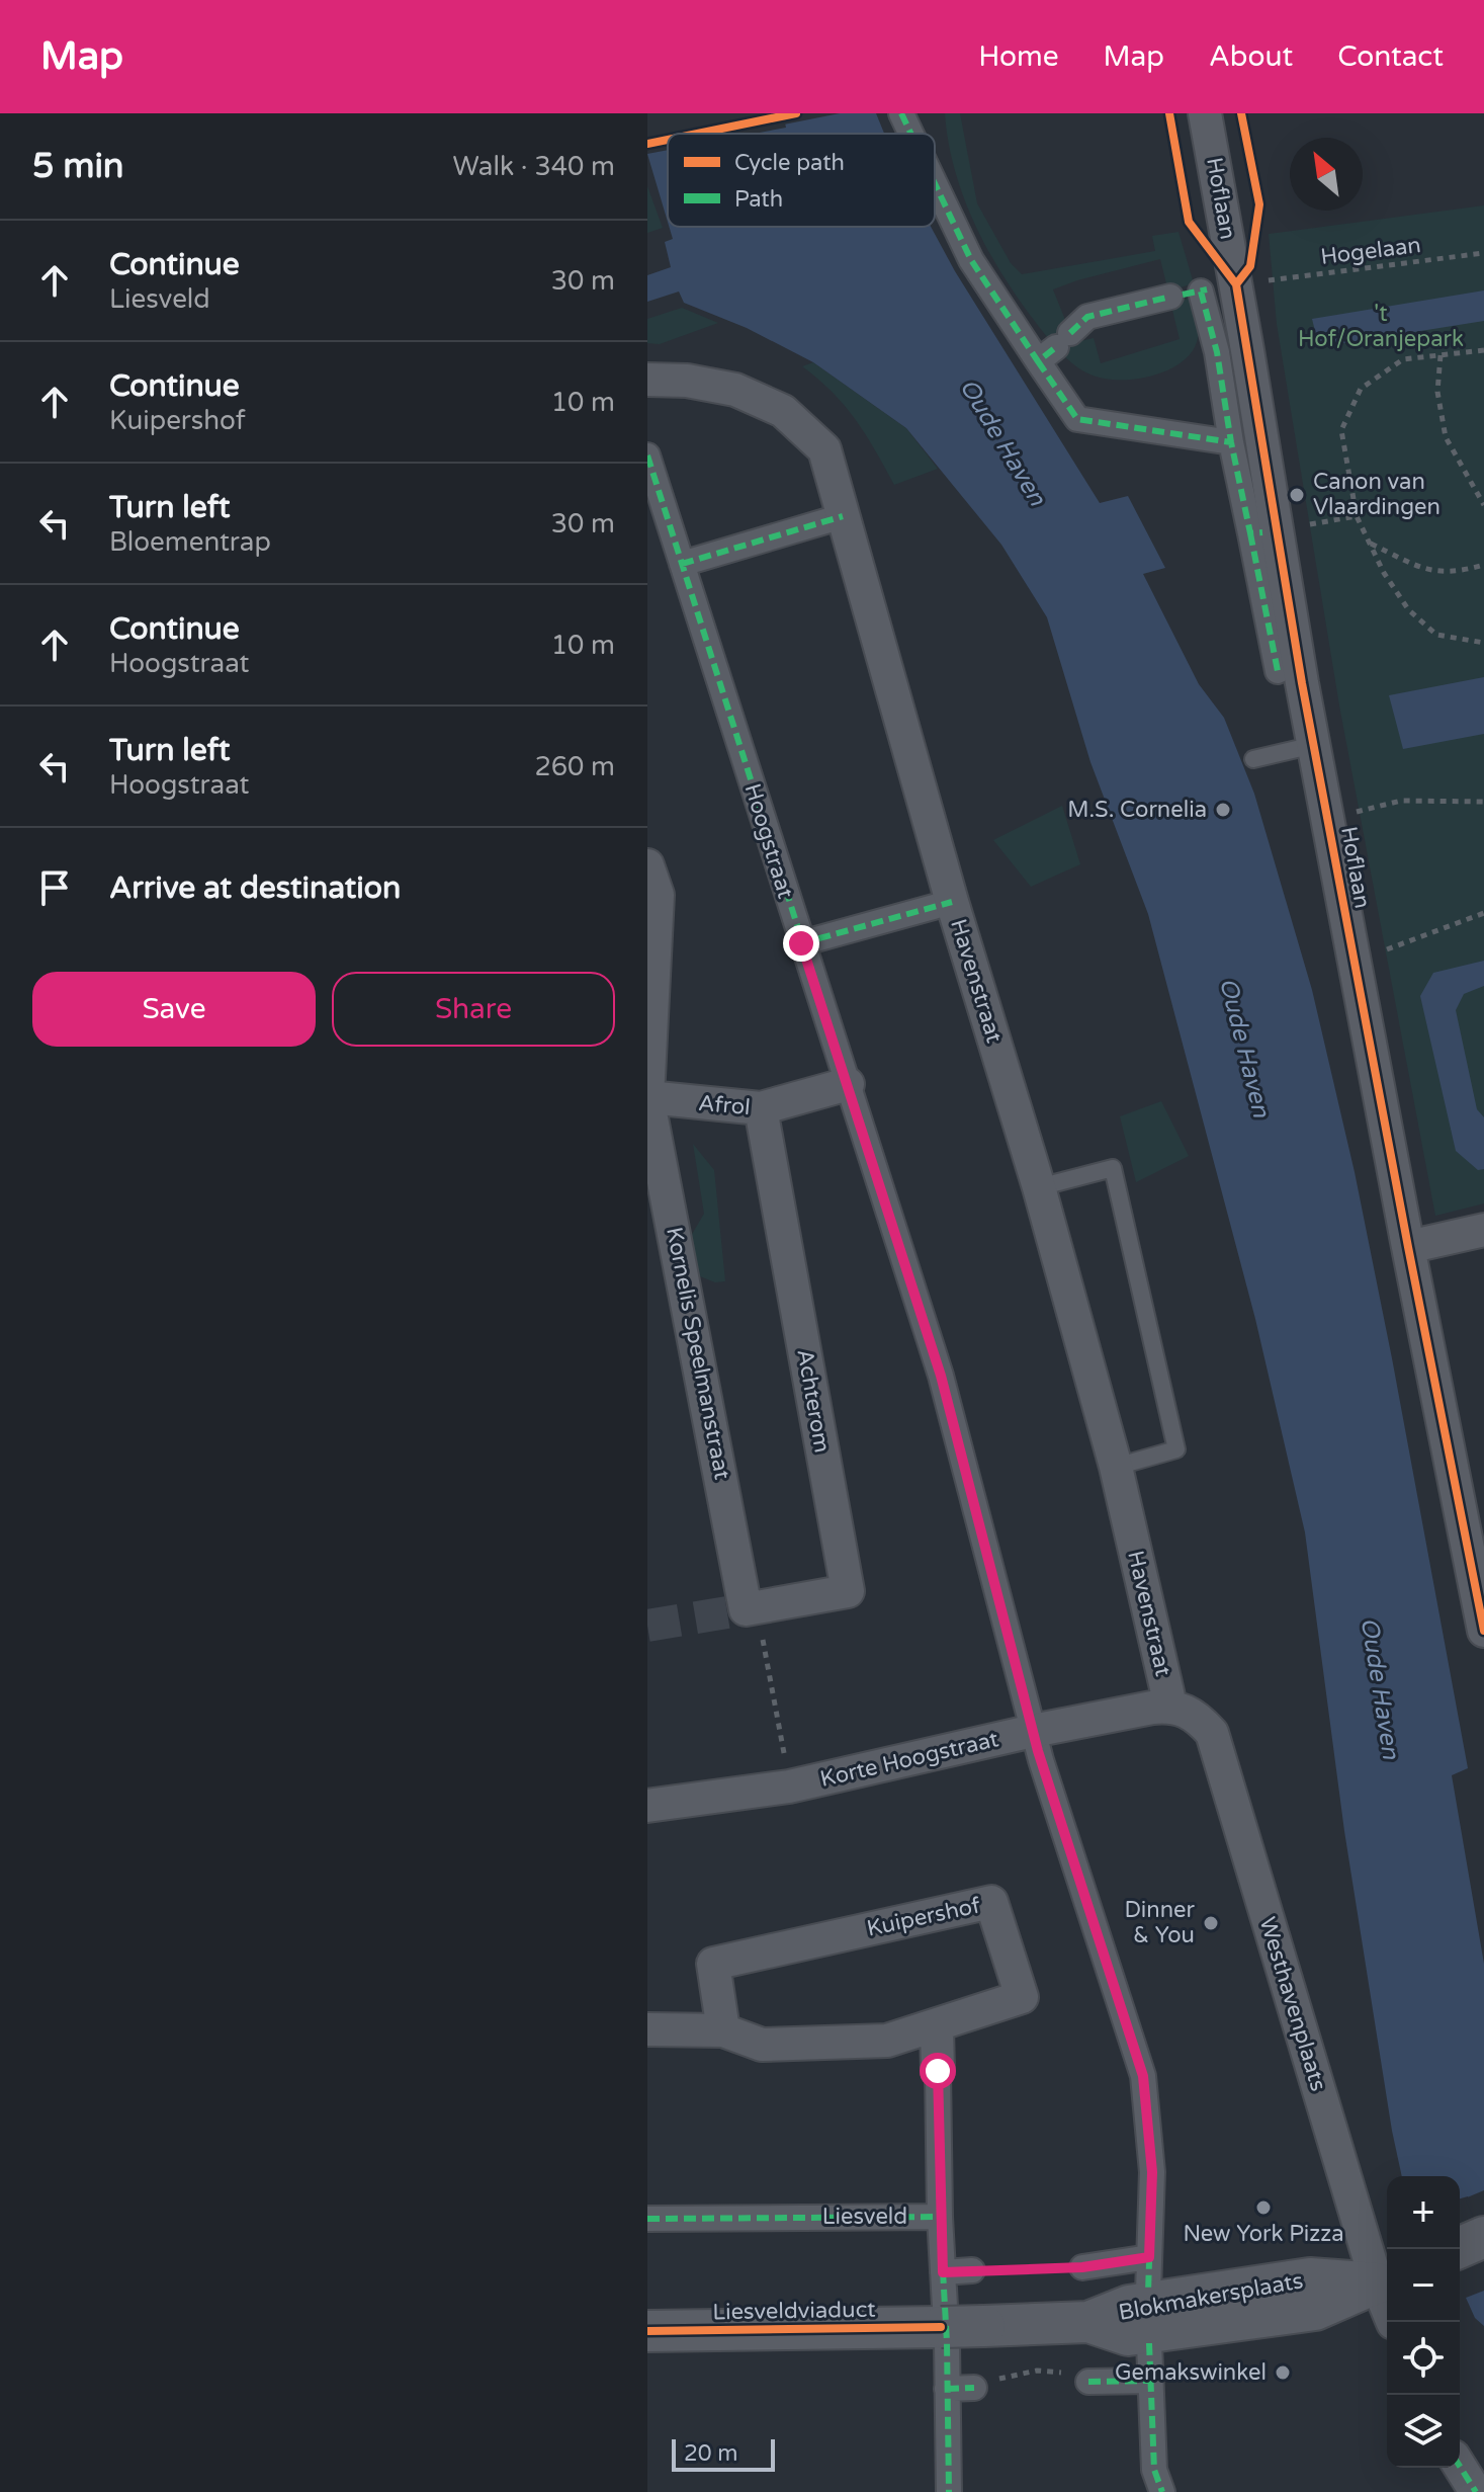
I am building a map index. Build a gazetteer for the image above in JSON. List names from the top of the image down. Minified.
{"streets":{"street":["Hoflaan","Hoogstraat","Havenstraat","Afrol","Kornelis Speelmanstraat","Achterom","Korte Hoogstraat","Kuipershof","Westhavenplaats","Liesveld","Blokmakersplaats","Liesveldviaduct"],"path":["Hogelaan"]},"crossings":[["Hoogstraat","Afrol"],["Hoogstraat","Korte Hoogstraat"],["Havenstraat","Korte Hoogstraat"],["Havenstraat","Westhavenplaats"],["Afrol","Kornelis Speelmanstraat"],["Afrol","Achterom"],["Kornelis Speelmanstraat","Achterom"],["Korte Hoogstraat","Westhavenplaats"],["Kuipershof","Liesveld"],["Westhavenplaats","Blokmakersplaats"],["Blokmakersplaats","Liesveldviaduct"]],"water":["Oude Haven"],"parks":["'t Hof/Oranjepark"],"places":["Canon van Vlaardingen","M.S. Cornelia","Dinner & You","New York Pizza","Gemakswinkel"],"legend":["Cycle path","Path"],"scale_bar":"20 m","north":"top left","page":{"header":"Map","nav":["Home","Map","About","Contact"],"heading":["5 min","Walk · 340 m"],"list":[["Continue","Liesveld","30 m"],["Continue","Kuipershof","10 m"],["Turn left","Bloementrap","30 m"],["Continue","Hoogstraat","10 m"],["Turn left","Hoogstraat","260 m"],"Arrive at destination"],"buttons":["Save","Share"],"map_buttons":["+","−"],"scale":"20 m"}}
